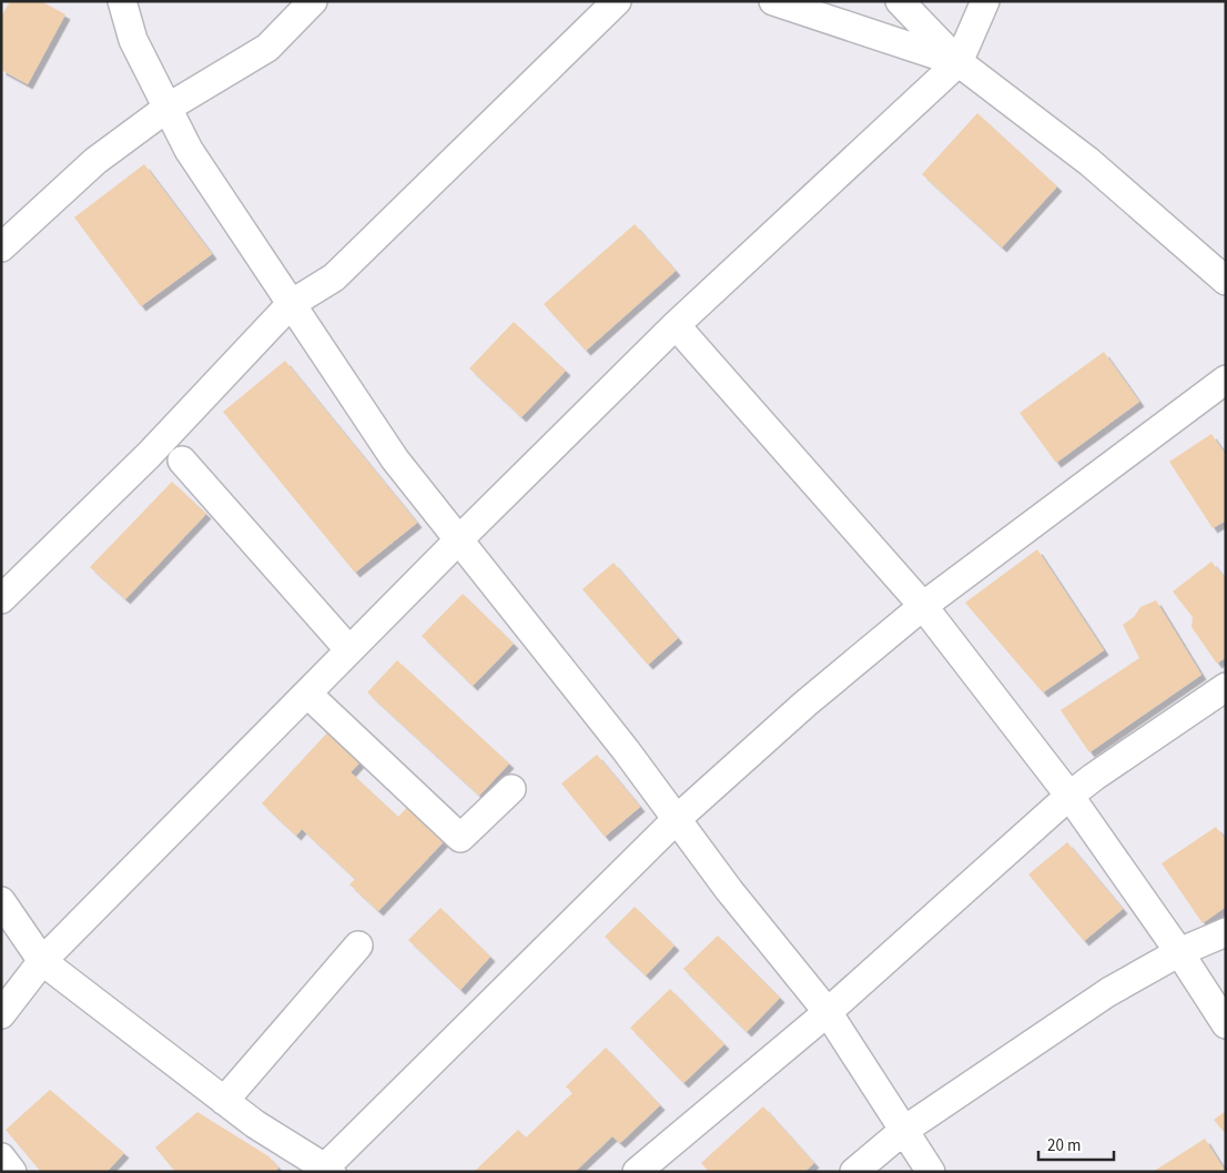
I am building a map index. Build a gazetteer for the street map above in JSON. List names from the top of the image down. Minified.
{"scale_bar":"20 m"}
